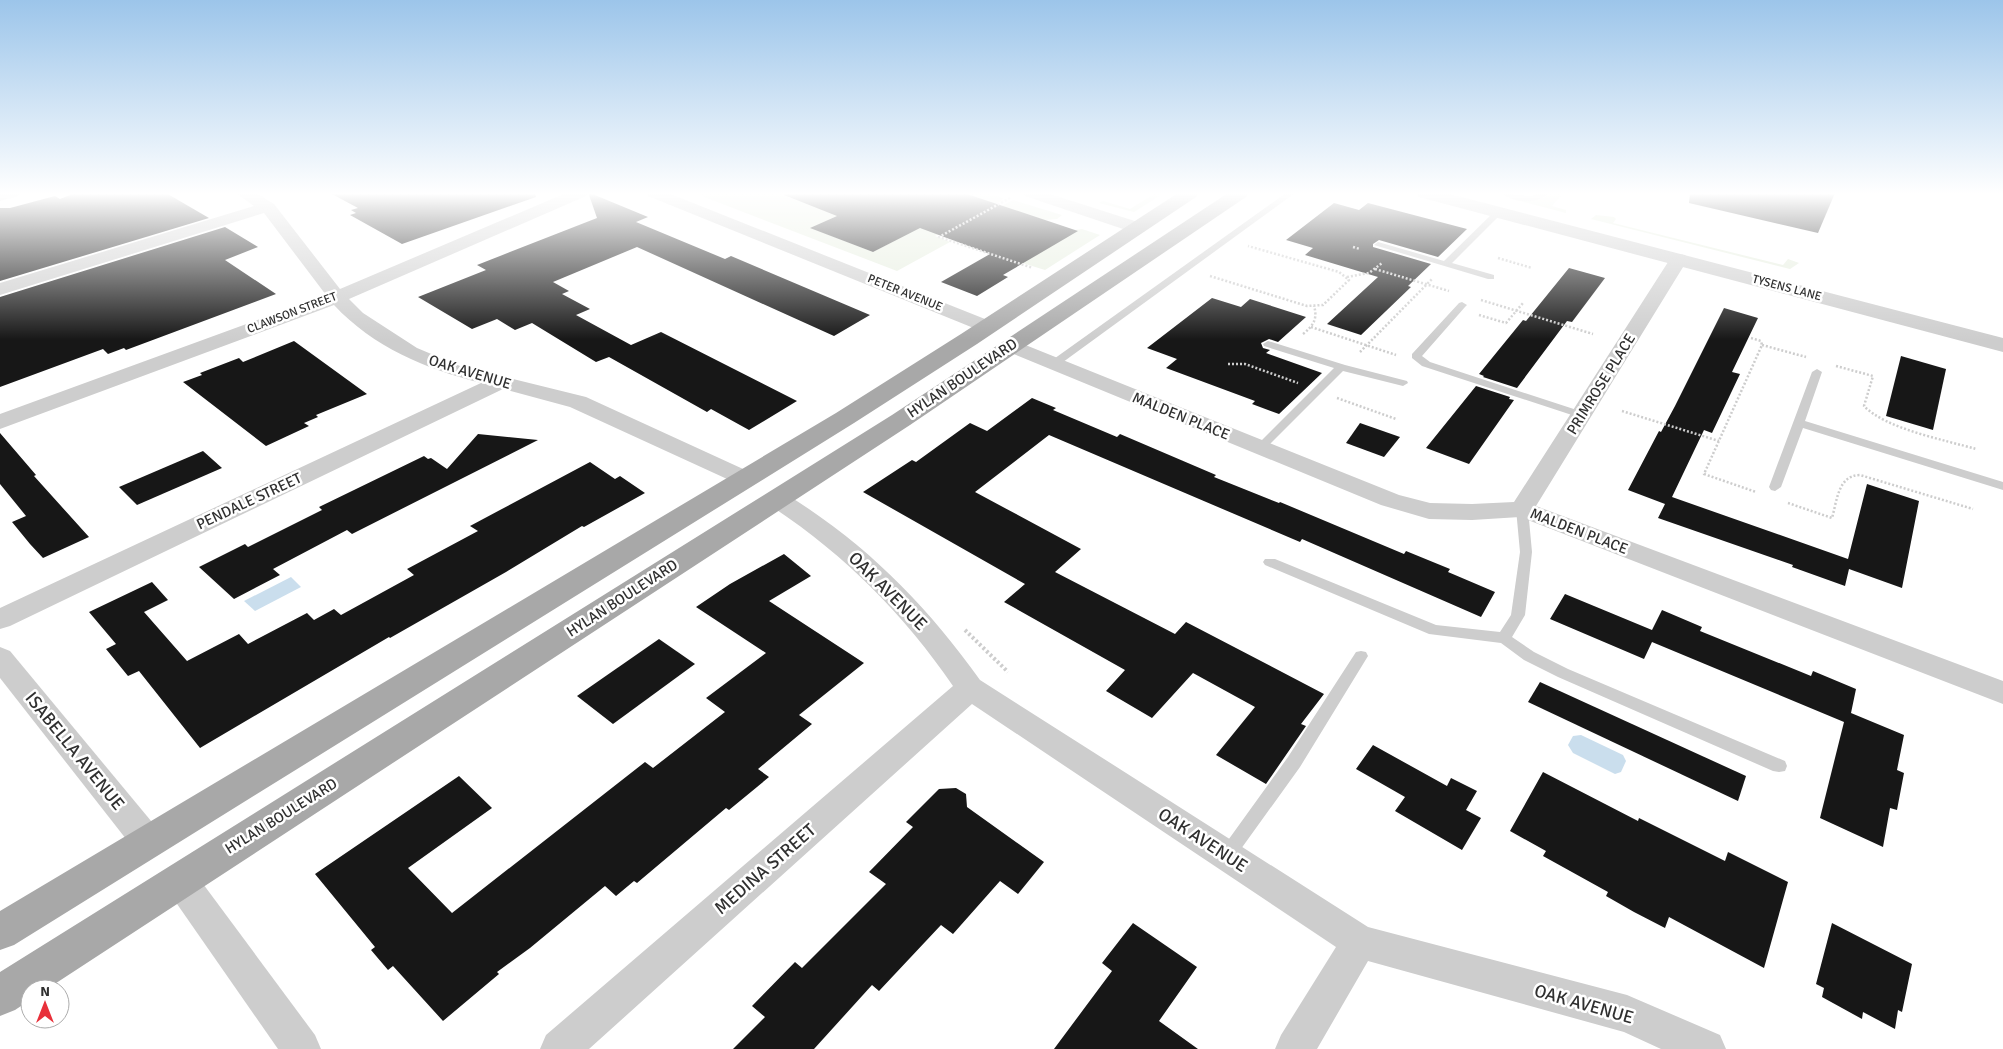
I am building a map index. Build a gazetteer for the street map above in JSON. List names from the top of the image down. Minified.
{"streets":{"main road":["HYLAN BOULEVARD"],"street":["TYSENS LANE","PETER AVENUE","CLAWSON STREET","OAK AVENUE","PRIMROSE PLACE","MALDEN PLACE","PENDALE STREET","ISABELLA AVENUE","MEDINA STREET"]},"crossings":[["TYSENS LANE","PRIMROSE PLACE"],["PETER AVENUE","HYLAN BOULEVARD"],["CLAWSON STREET","OAK AVENUE"],["OAK AVENUE","HYLAN BOULEVARD"],["OAK AVENUE","PENDALE STREET"],["OAK AVENUE","MEDINA STREET"],["HYLAN BOULEVARD","MALDEN PLACE"],["HYLAN BOULEVARD","ISABELLA AVENUE"],["PRIMROSE PLACE","MALDEN PLACE"]],"north":"top"}
